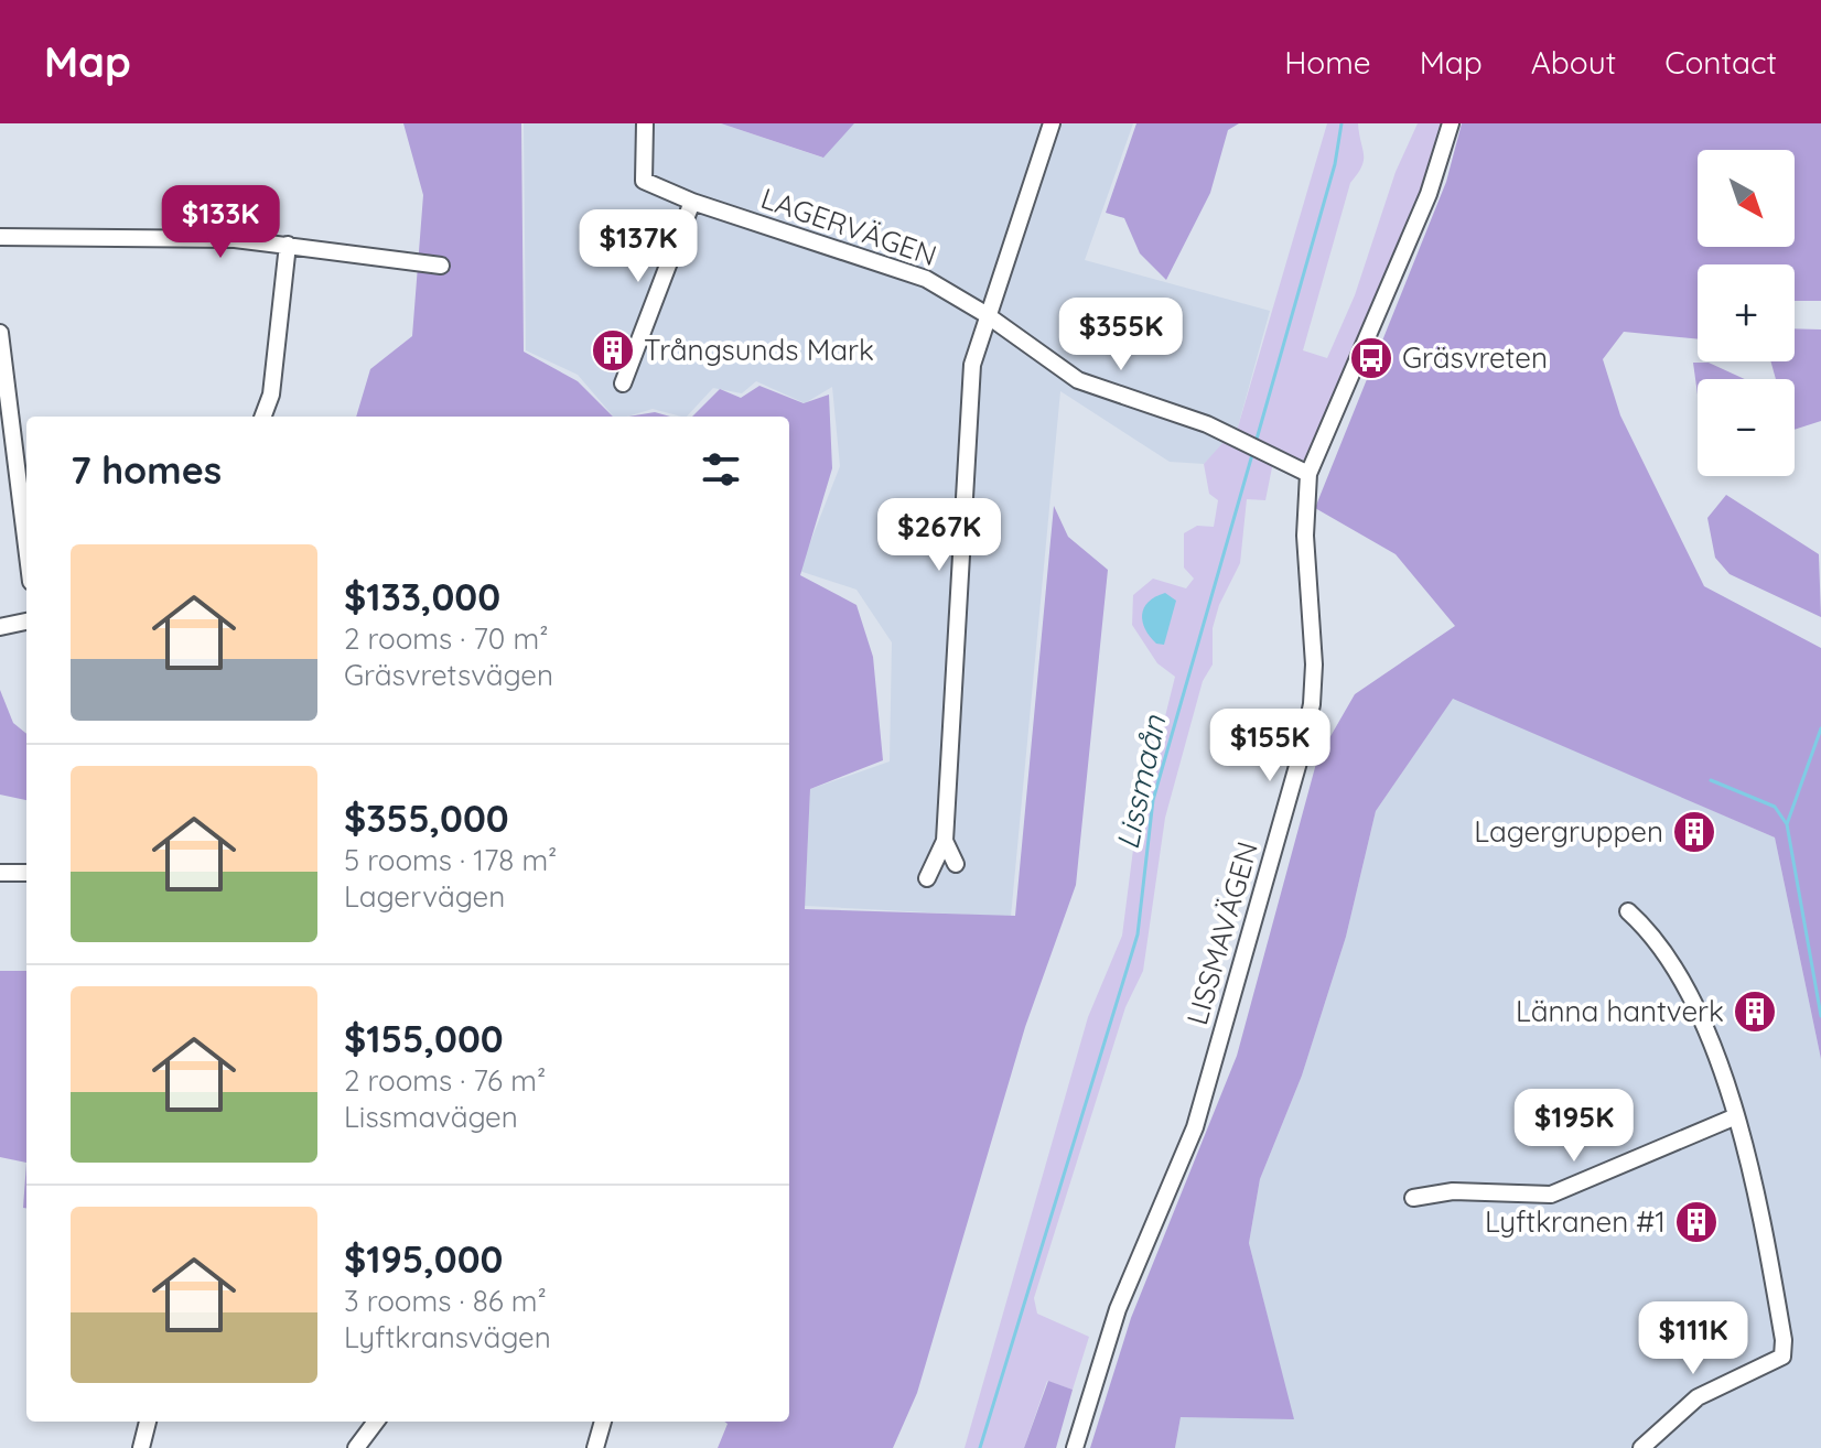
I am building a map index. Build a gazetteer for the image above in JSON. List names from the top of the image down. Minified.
{"streets":{"street":["LAGERVÄGEN","LISSMAVÄGEN"]},"crossings":[["LAGERVÄGEN","LISSMAVÄGEN"]],"water":["Lissmaån"],"places":{"building":["Trångsunds Mark","Lagergruppen","Länna hantverk","Lyftkranen #1"],"bus stop":["Gräsvreten"]},"north":"bottom right","page":{"header":"Map","nav":["Home","Map","About","Contact"],"map_buttons":["+","−"],"price":["$133K","$137K","$355K","$267K","$155K","$195K","$111K"],"heading":"7 homes","list":[{"name":"$133,000","note":"2 rooms · 70 m² · Gräsvretsvägen"},{"name":"$355,000","note":"5 rooms · 178 m² · Lagervägen"},{"name":"$155,000","note":"2 rooms · 76 m² · Lissmavägen"},{"name":"$195,000","note":"3 rooms · 86 m² · Lyftkransvägen"}]}}
